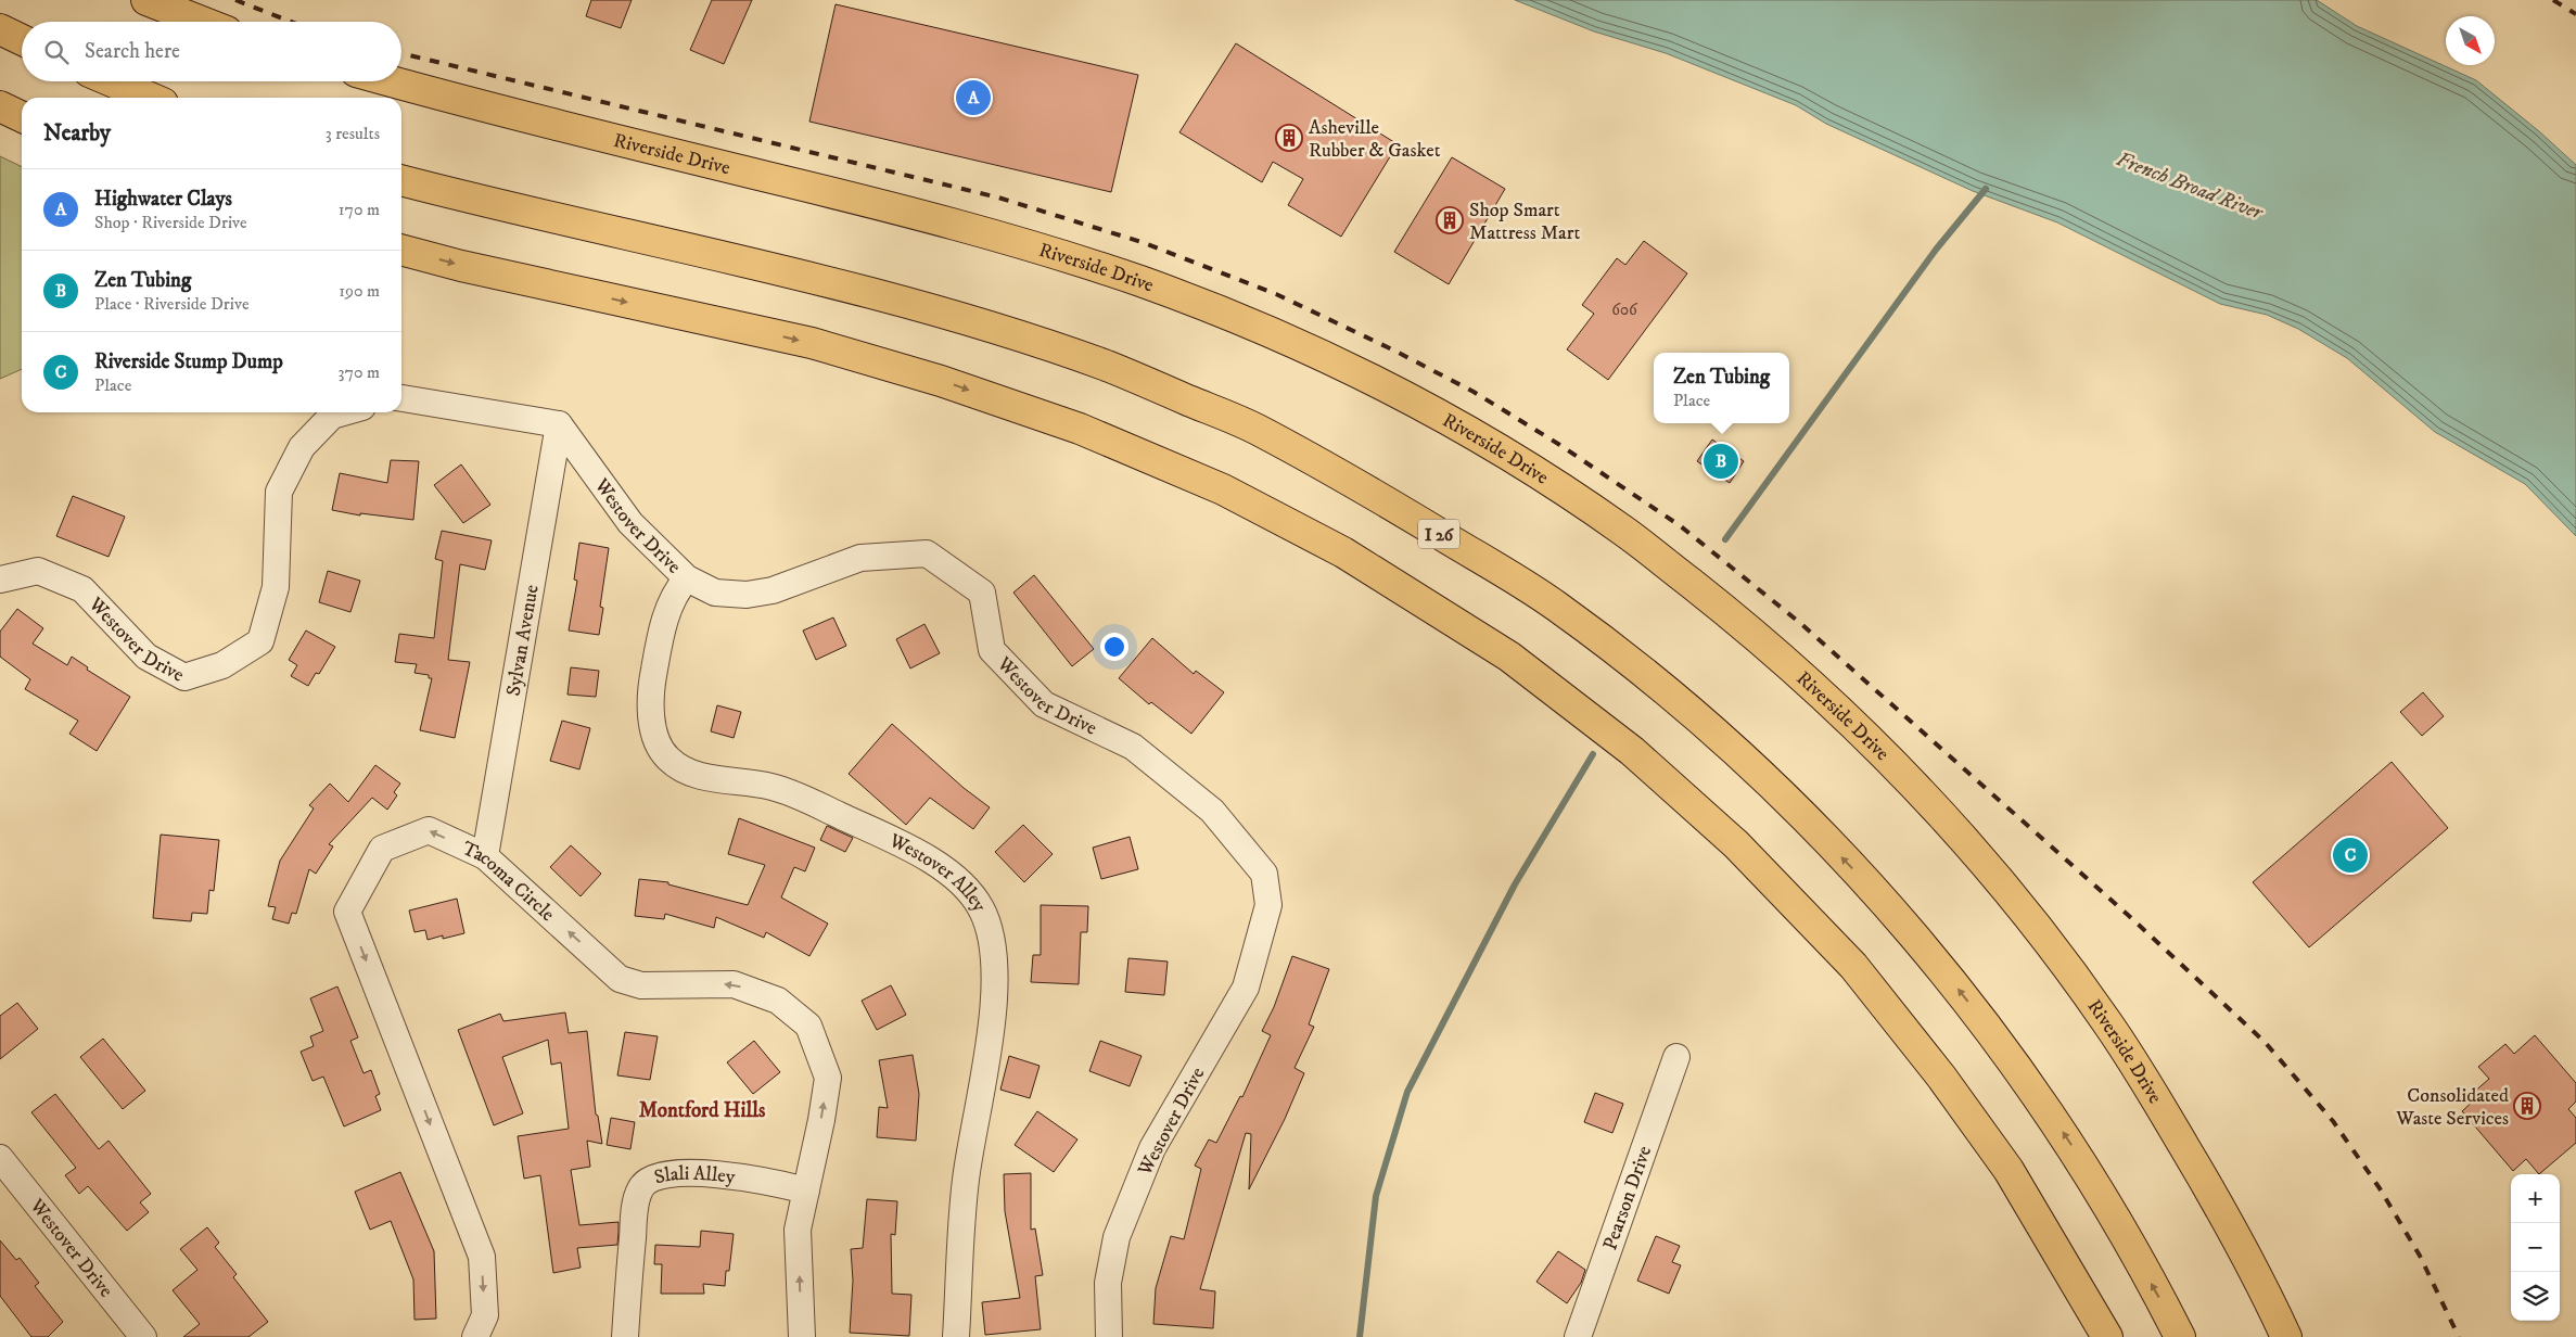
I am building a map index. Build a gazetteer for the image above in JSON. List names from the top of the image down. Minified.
{"streets":{"main road":["Riverside Drive","I 26"],"street":["Westover Drive","Sylvan Avenue","Westover Alley","Tacoma Circle","Slali Alley","Pearson Drive"]},"crossings":[["Westover Drive","Sylvan Avenue"],["Westover Drive","Westover Alley"],["Sylvan Avenue","Tacoma Circle"],["Tacoma Circle","Slali Alley"]],"districts":["Montford Hills"],"water":["French Broad River"],"places":{"building":["Asheville Rubber & Gasket","Shop Smart Mattress Mart","Consolidated Waste Services"]},"house_numbers":["606"],"north":"bottom right","page":{"search":"Search here","pins":["A","B","C"],"heading":["Nearby","3 results"],"list":[{"mark":"A","name":"Highwater Clays","note":"Shop · Riverside Drive","value":"170 m"},{"mark":"B","name":"Zen Tubing","note":"Place · Riverside Drive","value":"190 m"},{"mark":"C","name":"Riverside Stump Dump","note":"Place","value":"370 m"}],"popup":["Zen Tubing","Place"],"map_buttons":["+","−"]}}
